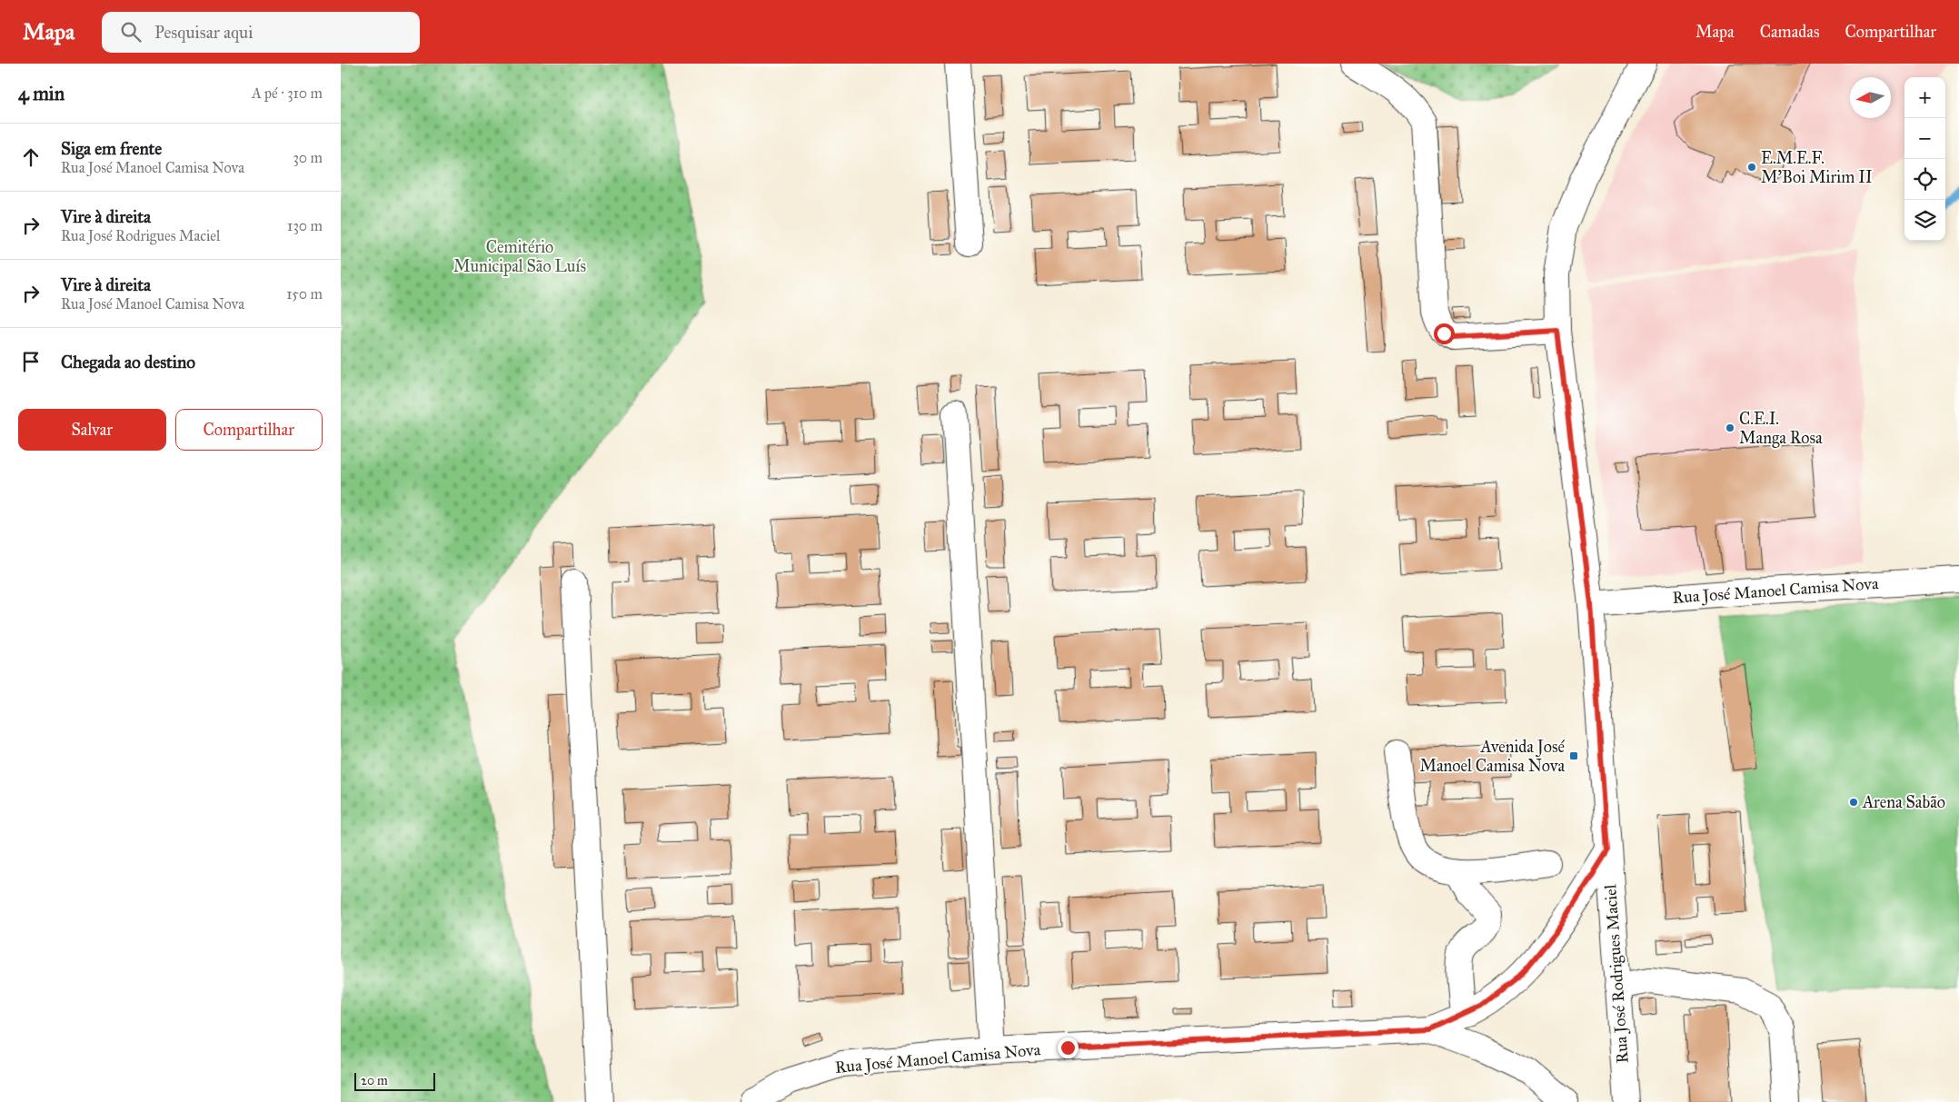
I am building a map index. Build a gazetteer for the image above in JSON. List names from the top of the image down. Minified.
{"streets":{"street":["Rua José Manoel Camisa Nova","Rua José Rodrigues Maciel"]},"crossings":[["Rua José Manoel Camisa Nova","Rua José Rodrigues Maciel"]],"parks":["Cemitério Municipal São Luís"],"places":{"other":["E.M.E.F. M'Boi Mirim II","C.E.I. Manga Rosa","Arena Sabão"],"transit":["Avenida José Manoel Camisa Nova"]},"scale_bar":"20 m","north":"left","page":{"header":"Mapa","search":"Pesquisar aqui","nav":["Mapa","Camadas","Compartilhar"],"heading":["4 min","A pé · 310 m"],"map_buttons":["+","−"],"list":[["Siga em frente","Rua José Manoel Camisa Nova","30 m"],["Vire à direita","Rua José Rodrigues Maciel","130 m"],["Vire à direita","Rua José Manoel Camisa Nova","150 m"],"Chegada ao destino"],"buttons":["Salvar","Compartilhar"],"scale":"20 m"}}
